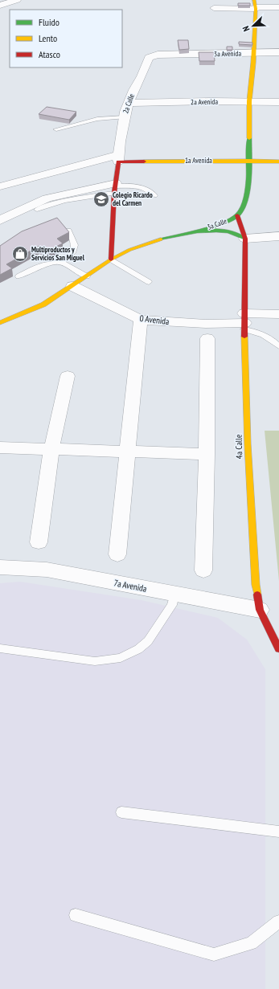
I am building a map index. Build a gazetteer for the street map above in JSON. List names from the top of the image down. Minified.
{"streets":{"main road":["1a Avenida","3a Calle","4a Calle"],"street":["3a Avenida","2a Avenida","2a Calle","0 Avenida","7a Avenida"]},"crossings":[["3a Avenida","2a Calle"],["3a Avenida","3a Calle"],["2a Avenida","2a Calle"],["2a Avenida","3a Calle"],["2a Calle","1a Avenida"],["1a Avenida","3a Calle"],["3a Calle","0 Avenida"],["3a Calle","4a Calle"],["0 Avenida","4a Calle"],["4a Calle","7a Avenida"]],"places":{"school or university":["Colegio Ricardo del Carmen"],"shop":["Multiproductos y Servicios San Miguel"]},"legend":["Fluido","Lento","Atasco"],"north":"bottom left"}
